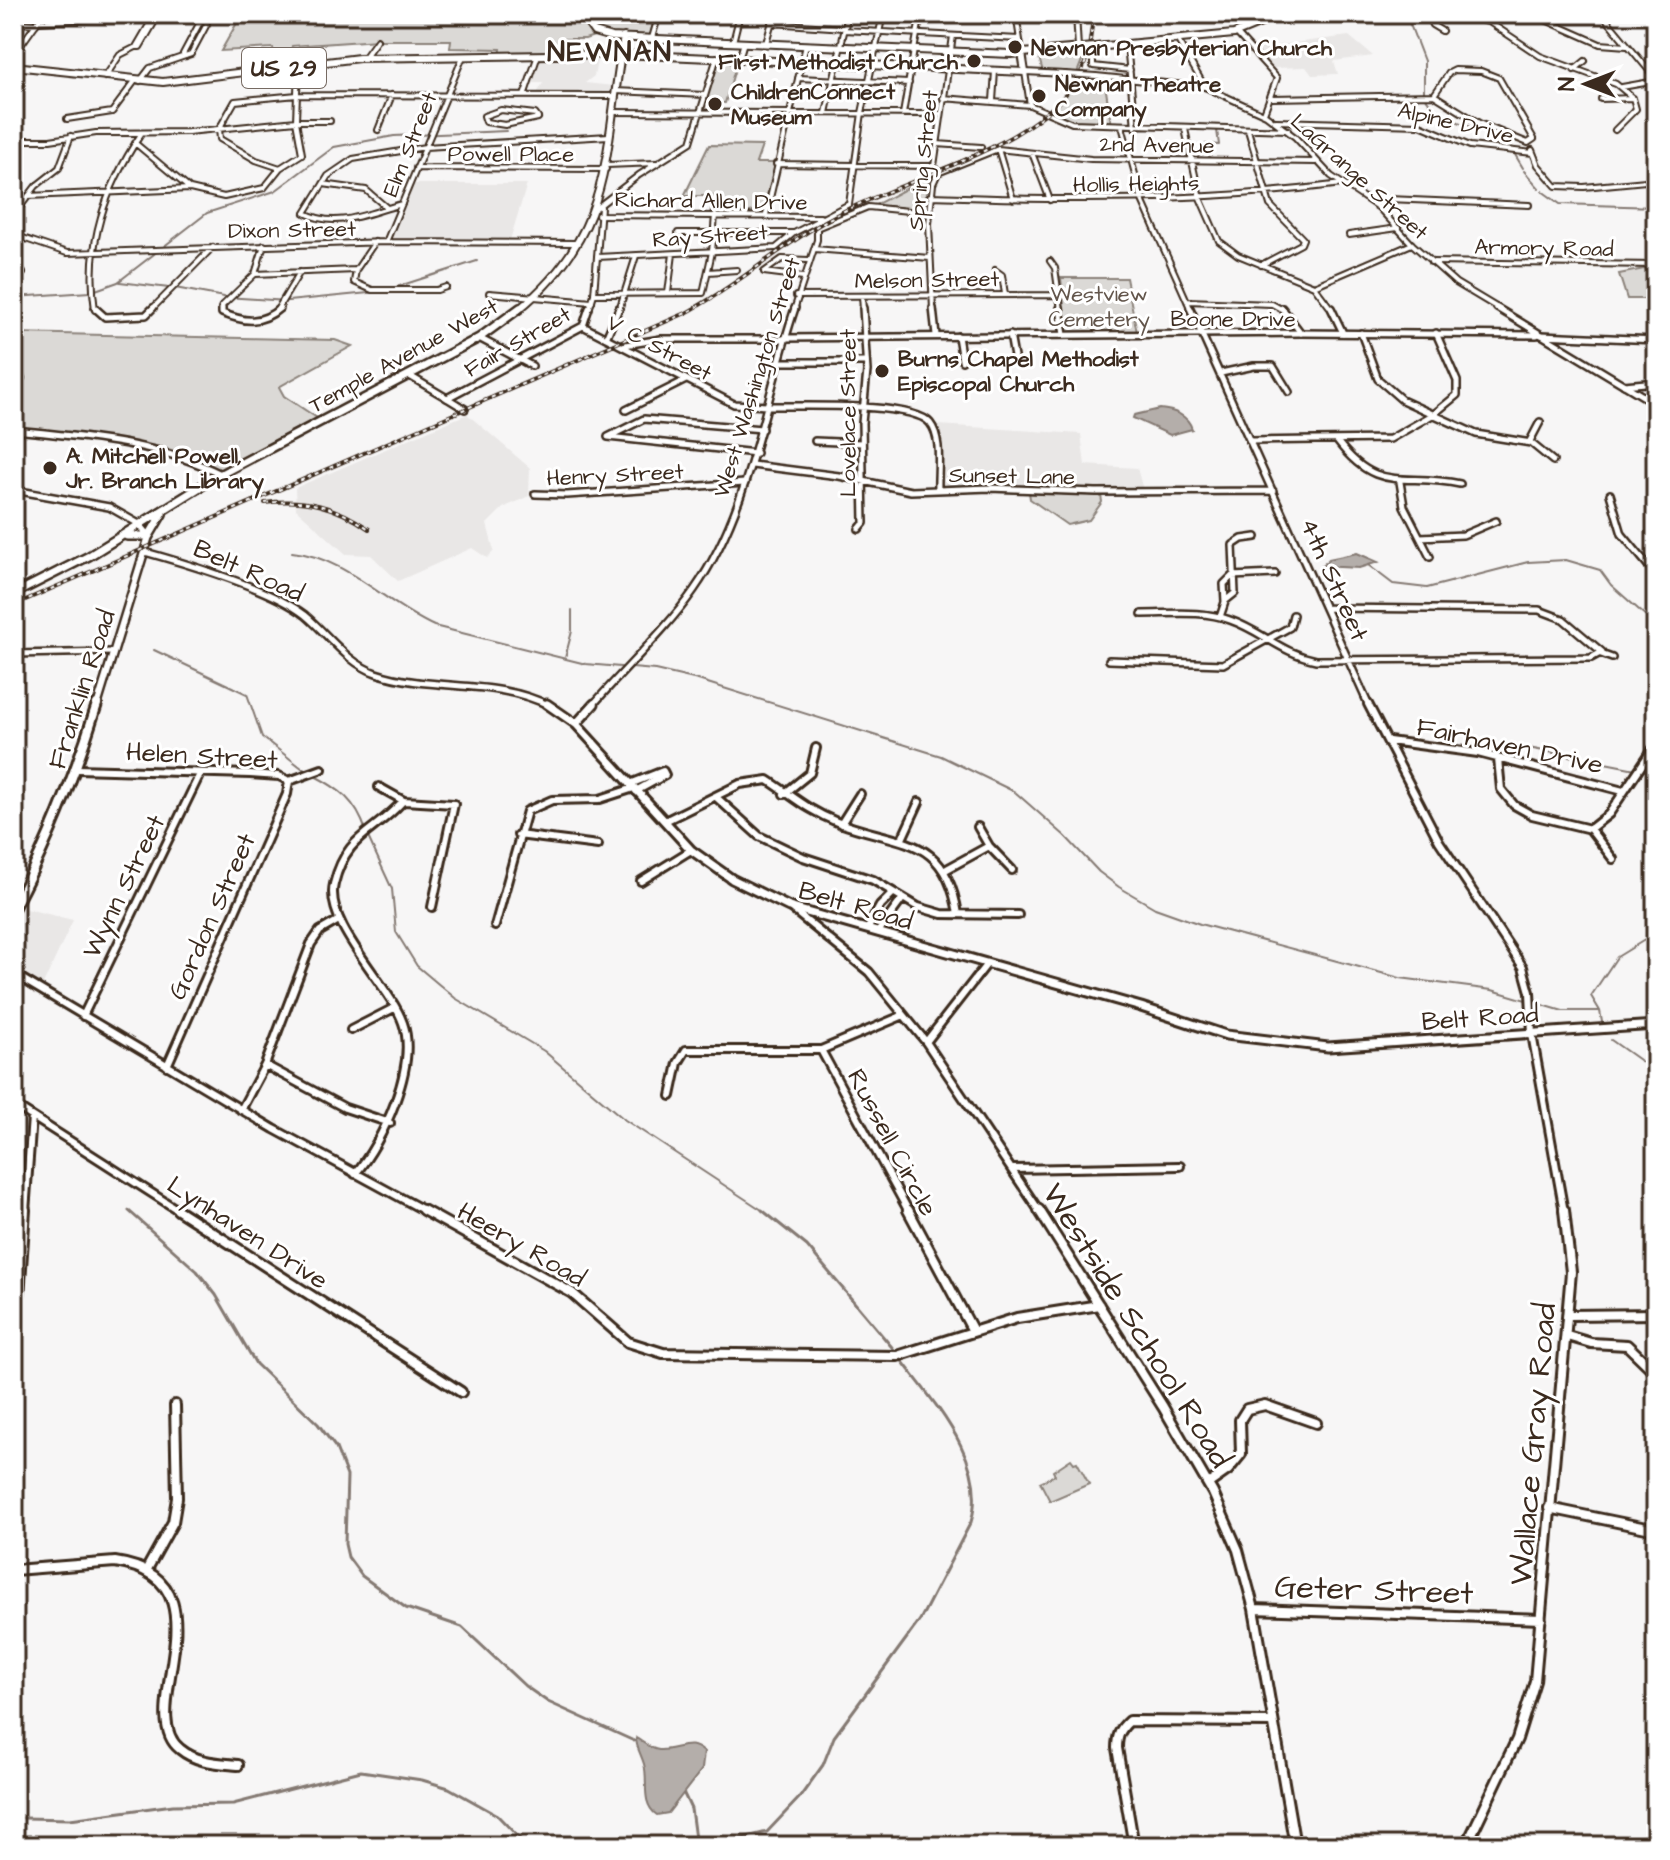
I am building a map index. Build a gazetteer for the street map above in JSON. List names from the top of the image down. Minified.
{"streets":{"main road":["US 29","LaGrange Street","Temple Avenue West","Franklin Road"],"street":["Alpine Drive","Elm Street","2nd Avenue","Powell Place","Spring Street","Hollis Heights","Richard Allen Drive","Dixon Street","Ray Street","Armory Road","Melson Street","Boone Drive","Fair Street","V C Street","West Washington Street","Lovelace Street","Henry Street","Sunset Lane","Belt Road","4th Street","Fairhaven Drive","Helen Street","Wynn Street","Gordon Street","Russell Circle","Lynhaven Drive","Heery Road","Westside School Road","Wallace Gray Road","Geter Street"]},"crossings":[["US 29","Elm Street"],["US 29","LaGrange Street"],["US 29","Temple Avenue West"],["Alpine Drive","LaGrange Street"],["Elm Street","Powell Place"],["Elm Street","Dixon Street"],["2nd Avenue","LaGrange Street"],["2nd Avenue","4th Street"],["Powell Place","Temple Avenue West"],["Spring Street","LaGrange Street"],["Spring Street","Hollis Heights"],["Spring Street","Melson Street"],["Spring Street","Boone Drive"],["LaGrange Street","Hollis Heights"],["LaGrange Street","Armory Road"],["LaGrange Street","Boone Drive"],["Hollis Heights","4th Street"],["Richard Allen Drive","Ray Street"],["Richard Allen Drive","Fair Street"],["Richard Allen Drive","Temple Avenue West"],["Richard Allen Drive","West Washington Street"],["Dixon Street","Temple Avenue West"],["Ray Street","Fair Street"],["Ray Street","West Washington Street"],["Melson Street","West Washington Street"],["Melson Street","Lovelace Street"],["Boone Drive","West Washington Street"],["Boone Drive","Lovelace Street"],["Boone Drive","4th Street"],["Fair Street","V C Street"],["Fair Street","Temple Avenue West"],["V C Street","West Washington Street"],["West Washington Street","Henry Street"],["West Washington Street","Sunset Lane"],["West Washington Street","Belt Road"],["Lovelace Street","Sunset Lane"],["Sunset Lane","4th Street"],["Belt Road","4th Street"],["Belt Road","Franklin Road"],["Belt Road","Westside School Road"],["Belt Road","Wallace Gray Road"],["4th Street","Fairhaven Drive"],["4th Street","Wallace Gray Road"],["Franklin Road","Helen Street"],["Helen Street","Wynn Street"],["Helen Street","Gordon Street"],["Wynn Street","Heery Road"],["Gordon Street","Heery Road"],["Russell Circle","Heery Road"],["Russell Circle","Westside School Road"],["Heery Road","Westside School Road"],["Westside School Road","Geter Street"],["Wallace Gray Road","Geter Street"]],"districts":["NEWNAN"],"parks":["Westview Cemetery"],"places":["Newnan Presbyterian Church","First Methodist Church","Newnan Theatre Company","ChildrenConnect Museum","Burns Chapel Methodist Episcopal Church","A. Mitchell Powell, Jr. Branch Library"],"north":"left"}
